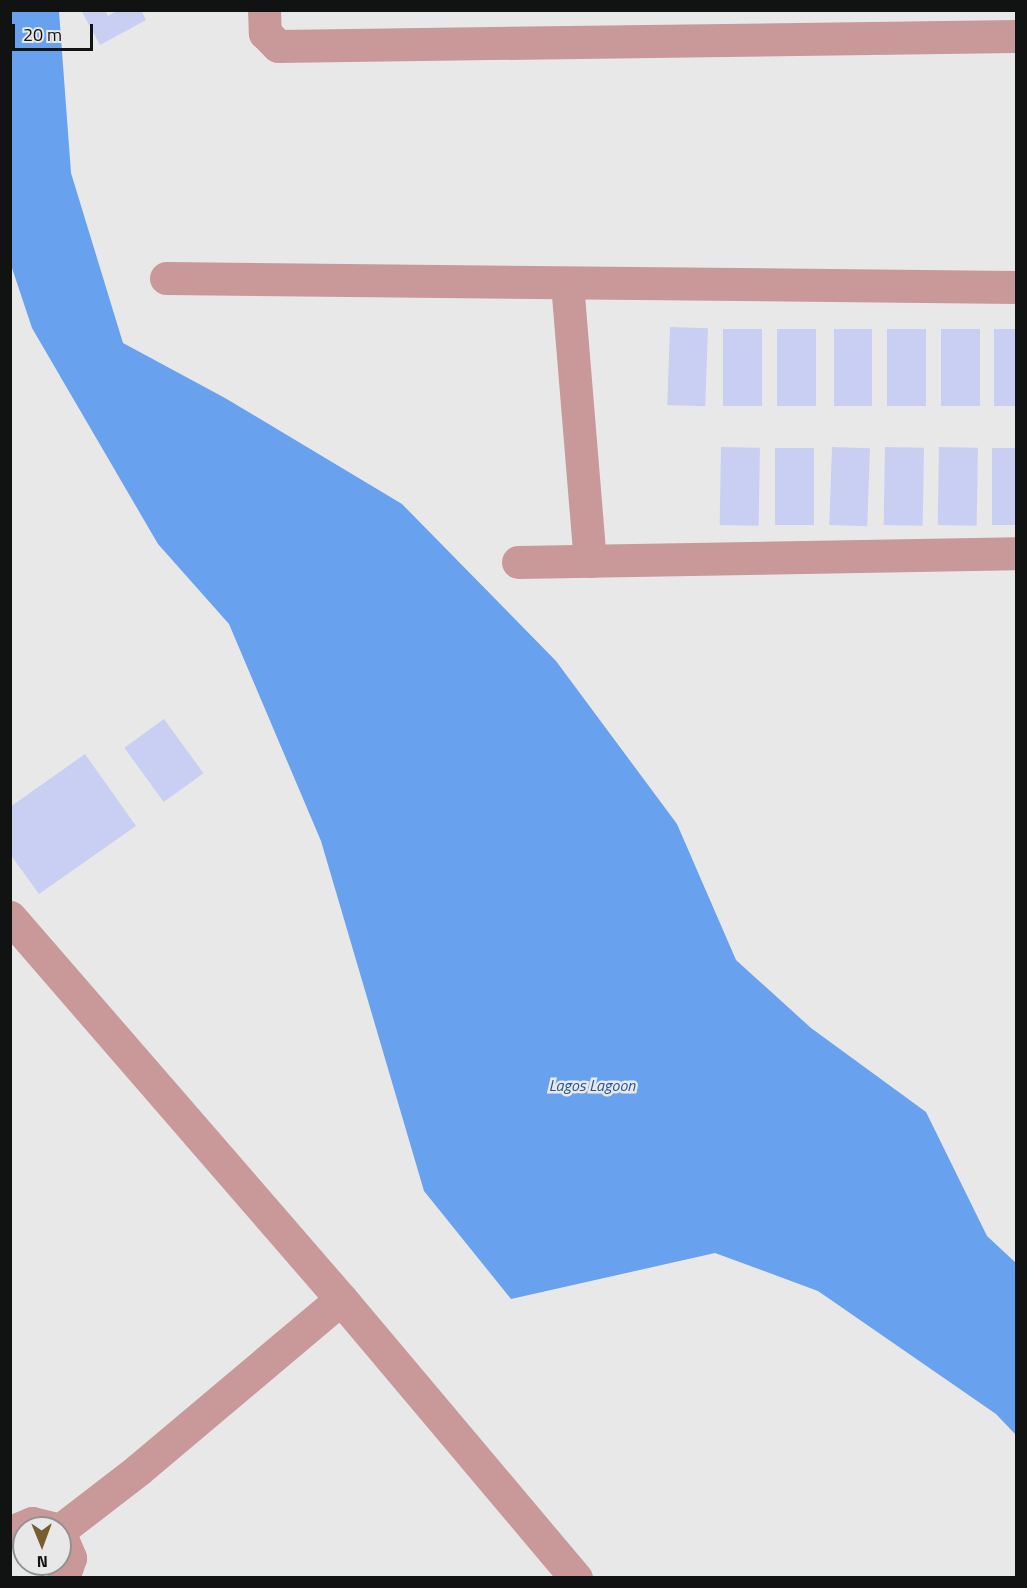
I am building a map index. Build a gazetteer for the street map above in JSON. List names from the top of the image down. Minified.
{"water":["Lagos Lagoon"],"scale_bar":"20 m","north":"bottom"}
